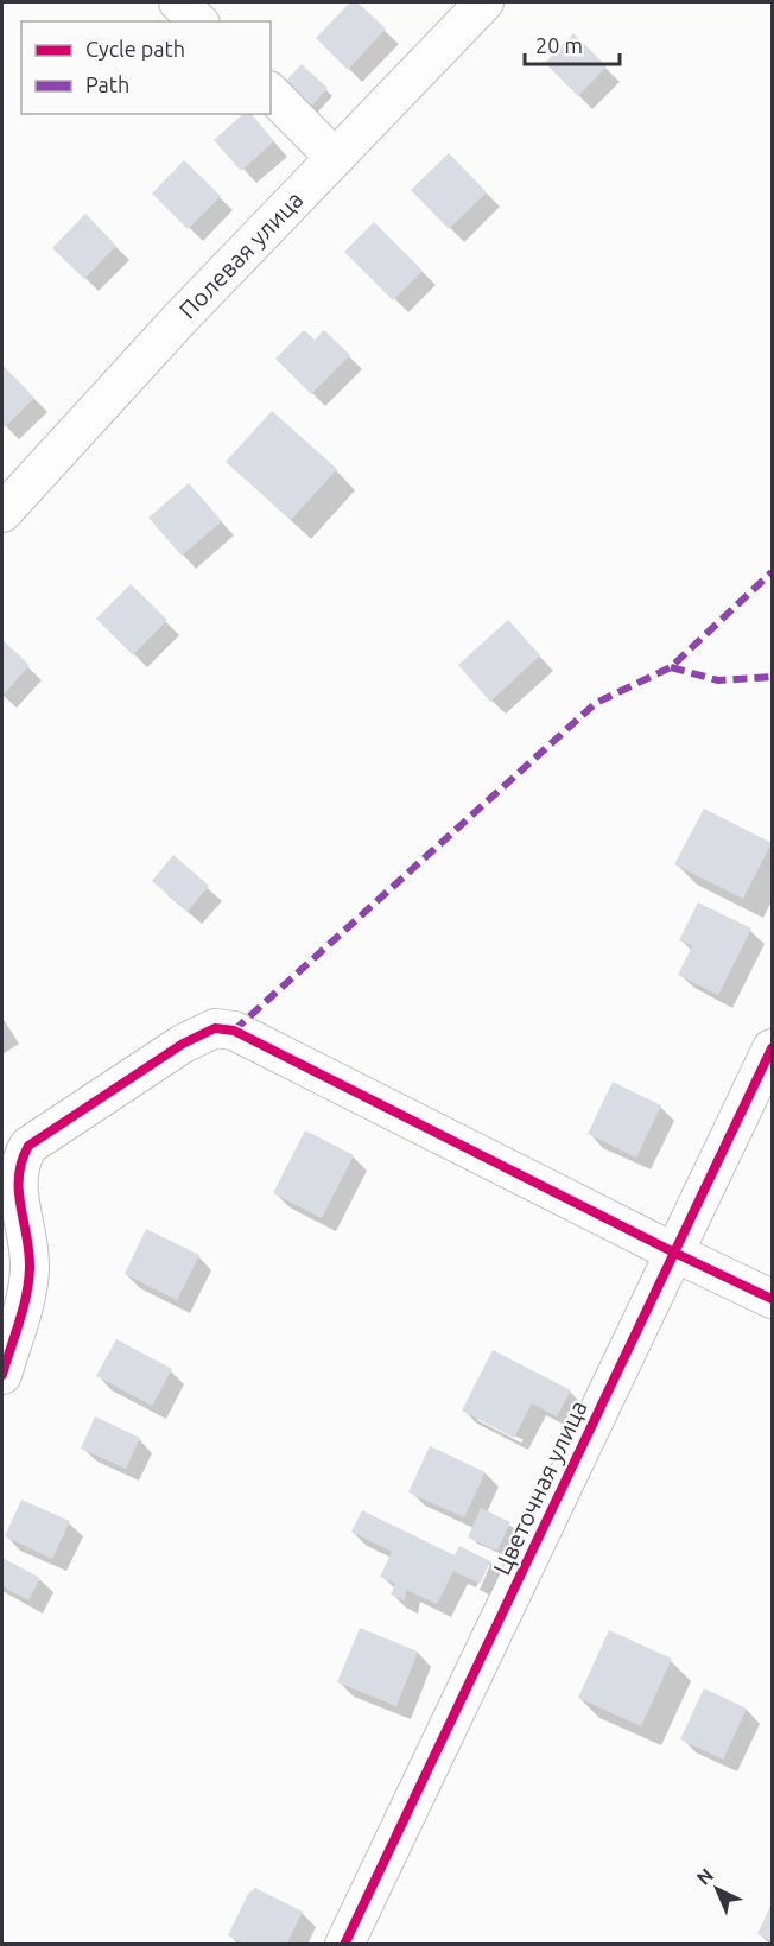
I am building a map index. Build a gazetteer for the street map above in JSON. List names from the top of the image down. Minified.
{"streets":{"street":["Полевая улица","Цветочная улица"]},"legend":["Cycle path","Path"],"scale_bar":"20 m","north":"top left"}
